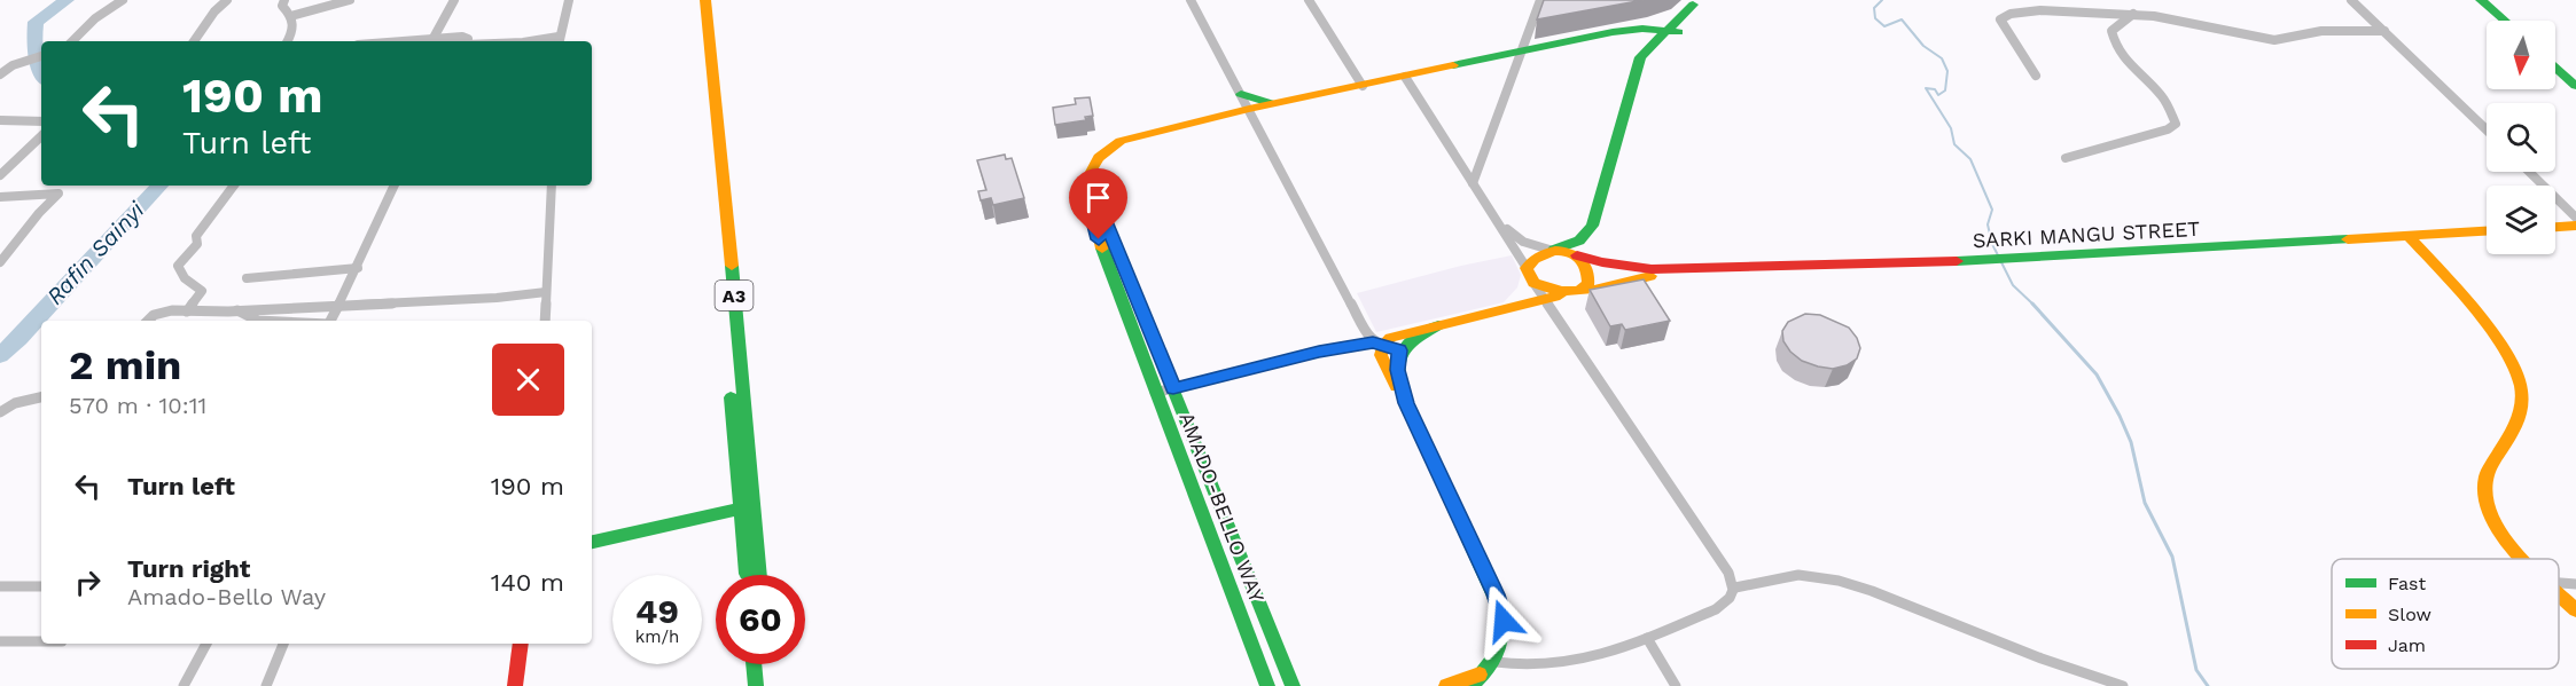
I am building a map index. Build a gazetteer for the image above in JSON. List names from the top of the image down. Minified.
{"streets":{"main road":["SARKI MANGU STREET","A3","AMADO-BELLO WAY"]},"water":["Rafin Sainyi"],"legend":["Fast","Slow","Jam"],"north":"bottom","page":{"turn":["190 m","Turn left"],"heading":["2 min","570 m · 10:11"],"list":[{"name":"Turn left","value":"190 m"},{"name":"Turn right","note":"Amado-Bello Way","value":"140 m"}],"speed":"49 km/h","limit":"60"}}
